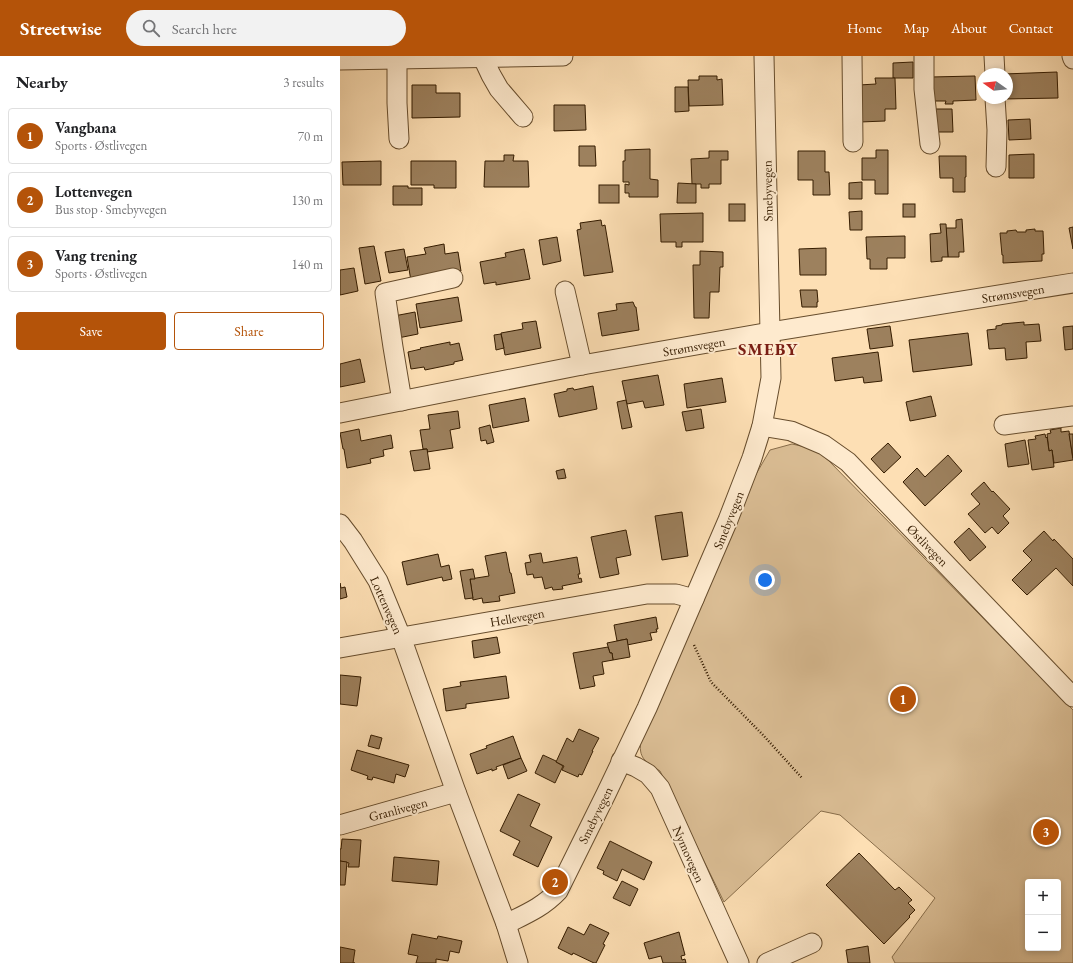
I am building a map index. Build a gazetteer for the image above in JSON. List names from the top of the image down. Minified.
{"streets":{"street":["Smebyvegen","Strømsvegen","Østlivegen","Lottenvegen","Hellevegen","Granlivegen","Nymovegen"]},"crossings":[["Smebyvegen","Strømsvegen"],["Smebyvegen","Østlivegen"],["Smebyvegen","Lottenvegen"],["Smebyvegen","Hellevegen"],["Smebyvegen","Nymovegen"],["Lottenvegen","Hellevegen"],["Lottenvegen","Granlivegen"]],"districts":["SMEBY"],"north":"left","page":{"header":"Streetwise","search":"Search here","nav":["Home","Map","About","Contact"],"heading":["Nearby","3 results"],"list":[{"mark":"1","name":"Vangbana","note":"Sports · Østlivegen","value":"70 m"},{"mark":"2","name":"Lottenvegen","note":"Bus stop · Smebyvegen","value":"130 m"},{"mark":"3","name":"Vang trening","note":"Sports · Østlivegen","value":"140 m"}],"buttons":["Save","Share"],"pins":["1","3","2"],"map_buttons":["+","−"]}}
